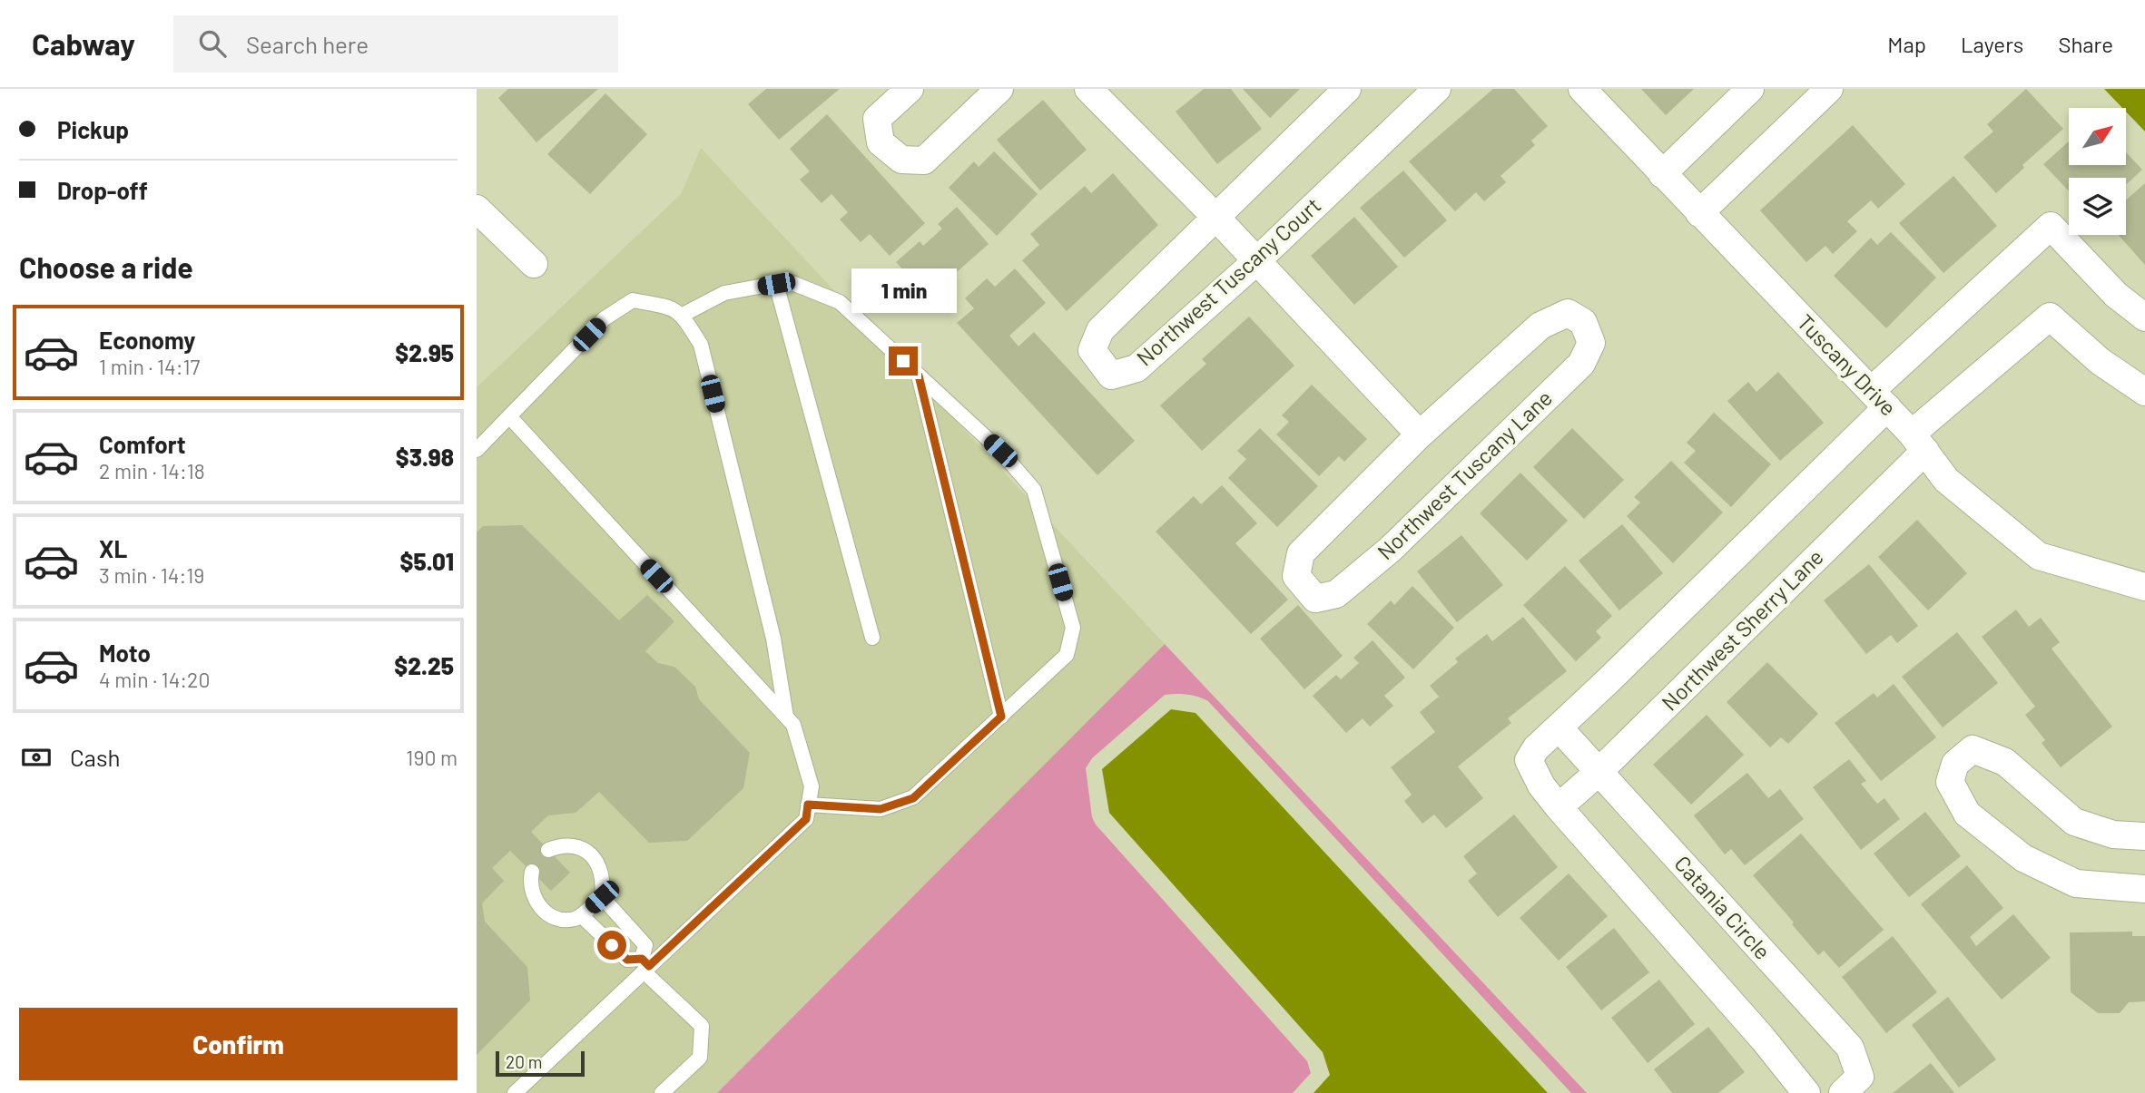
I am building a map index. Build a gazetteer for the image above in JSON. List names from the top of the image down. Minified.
{"streets":{"street":["Northwest Tuscany Court","Tuscany Drive","Northwest Tuscany Lane","Northwest Sherry Lane","Catania Circle"]},"crossings":[["Tuscany Drive","Northwest Sherry Lane"],["Northwest Sherry Lane","Catania Circle"]],"scale_bar":"20 m","north":"top right","page":{"header":"Cabway","search":"Search here","nav":["Map","Layers","Share"],"banner":["Pickup","Drop-off"],"heading":"Choose a ride","bubble":"1 min","list":[{"name":"Economy","note":"1 min · 14:17","value":"$2.95"},{"name":"Comfort","note":"2 min · 14:18","value":"$3.98"},{"name":"XL","note":"3 min · 14:19","value":"$5.01"},{"name":"Moto","note":"4 min · 14:20","value":"$2.25"}],"pay":["Cash","190 m"],"buttons":"Confirm","scale":"20 m"}}
